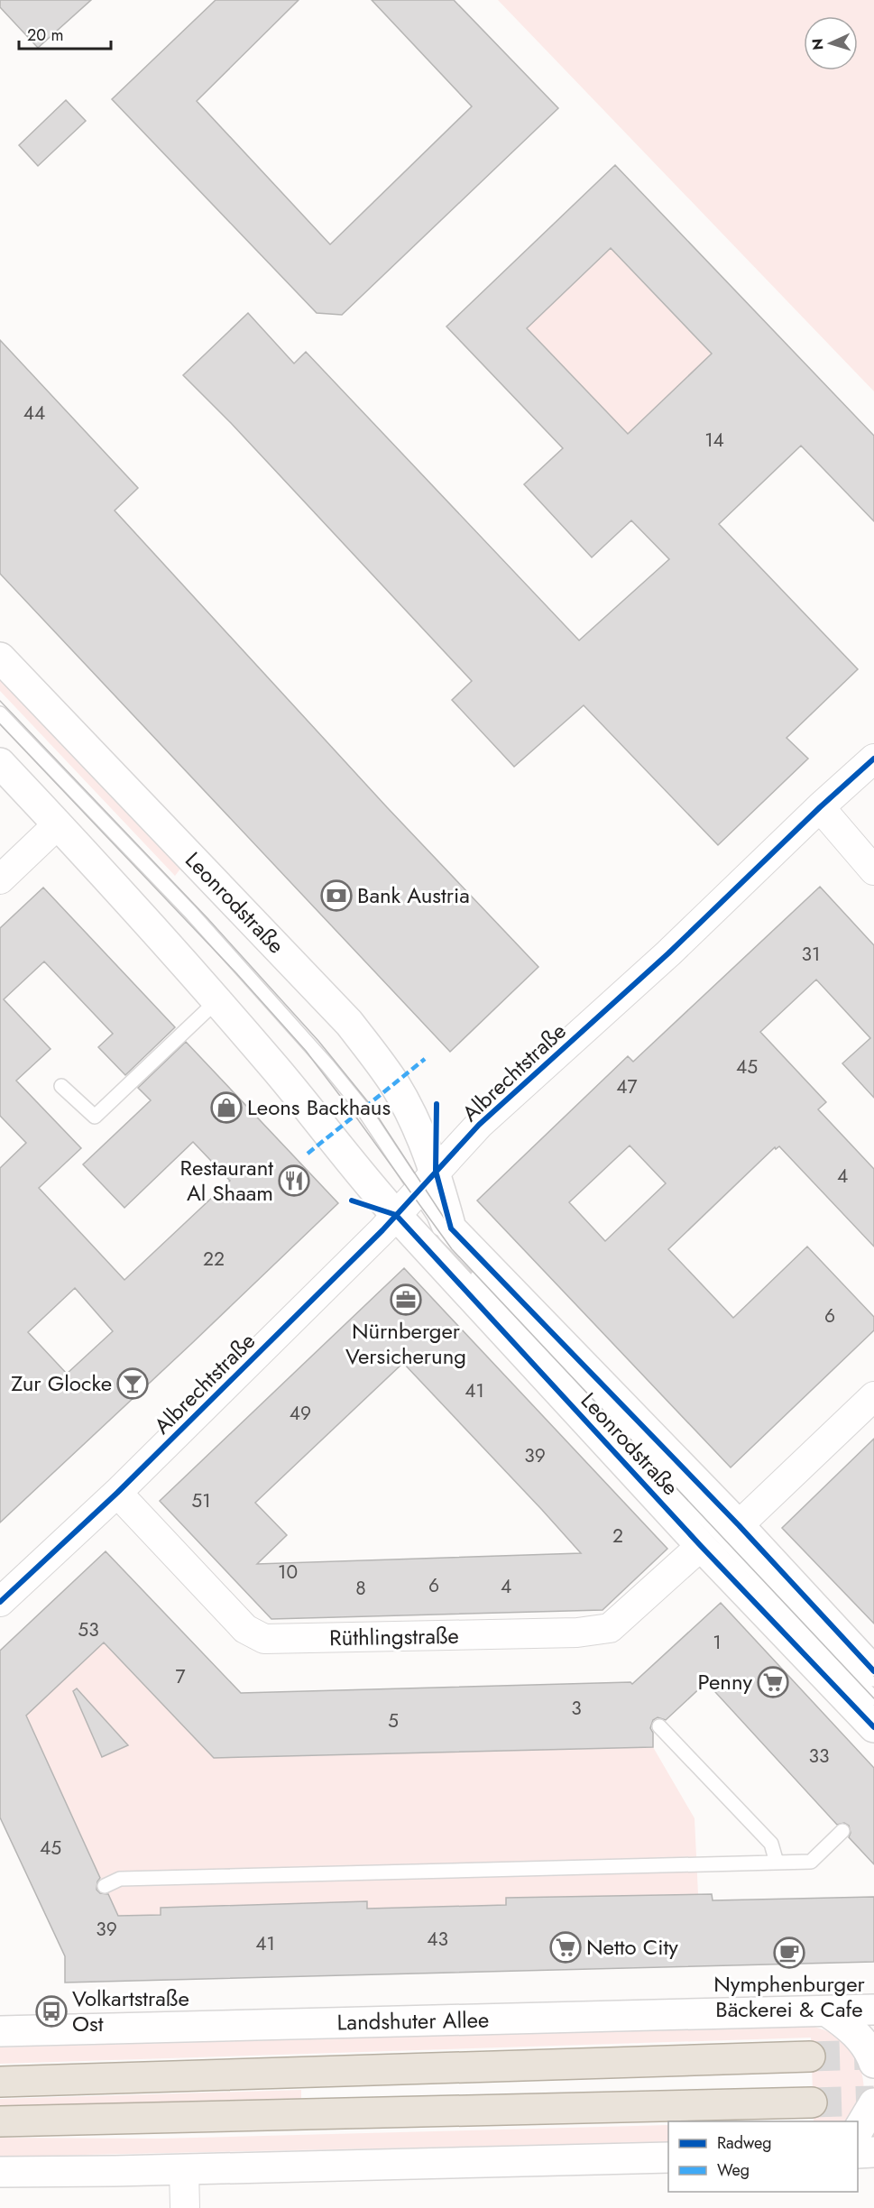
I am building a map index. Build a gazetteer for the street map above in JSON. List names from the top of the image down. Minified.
{"streets":{"main road":["Leonrodstraße","Landshuter Allee"],"street":["Albrechtstraße","Rüthlingstraße"]},"crossings":[["Leonrodstraße","Albrechtstraße"],["Leonrodstraße","Rüthlingstraße"],["Albrechtstraße","Rüthlingstraße"]],"places":{"bank":["Bank Austria"],"shop":["Leons Backhaus"],"restaurant":["Restaurant Al Shaam"],"office":["Nürnberger Versicherung"],"bar":["Zur Glocke"],"supermarket":["Penny","Netto City"],"cafe":["Nymphenburger Bäckerei & Cafe"],"bus stop":["Volkartstraße Ost"]},"house_numbers":["44","14","31","45","47","4","22","6","41","49","39","51","2","10","6","4","8","53","1","7","3","5","33","45","39","43","41"],"legend":["Radweg","Weg"],"scale_bar":"20 m","north":"left"}
